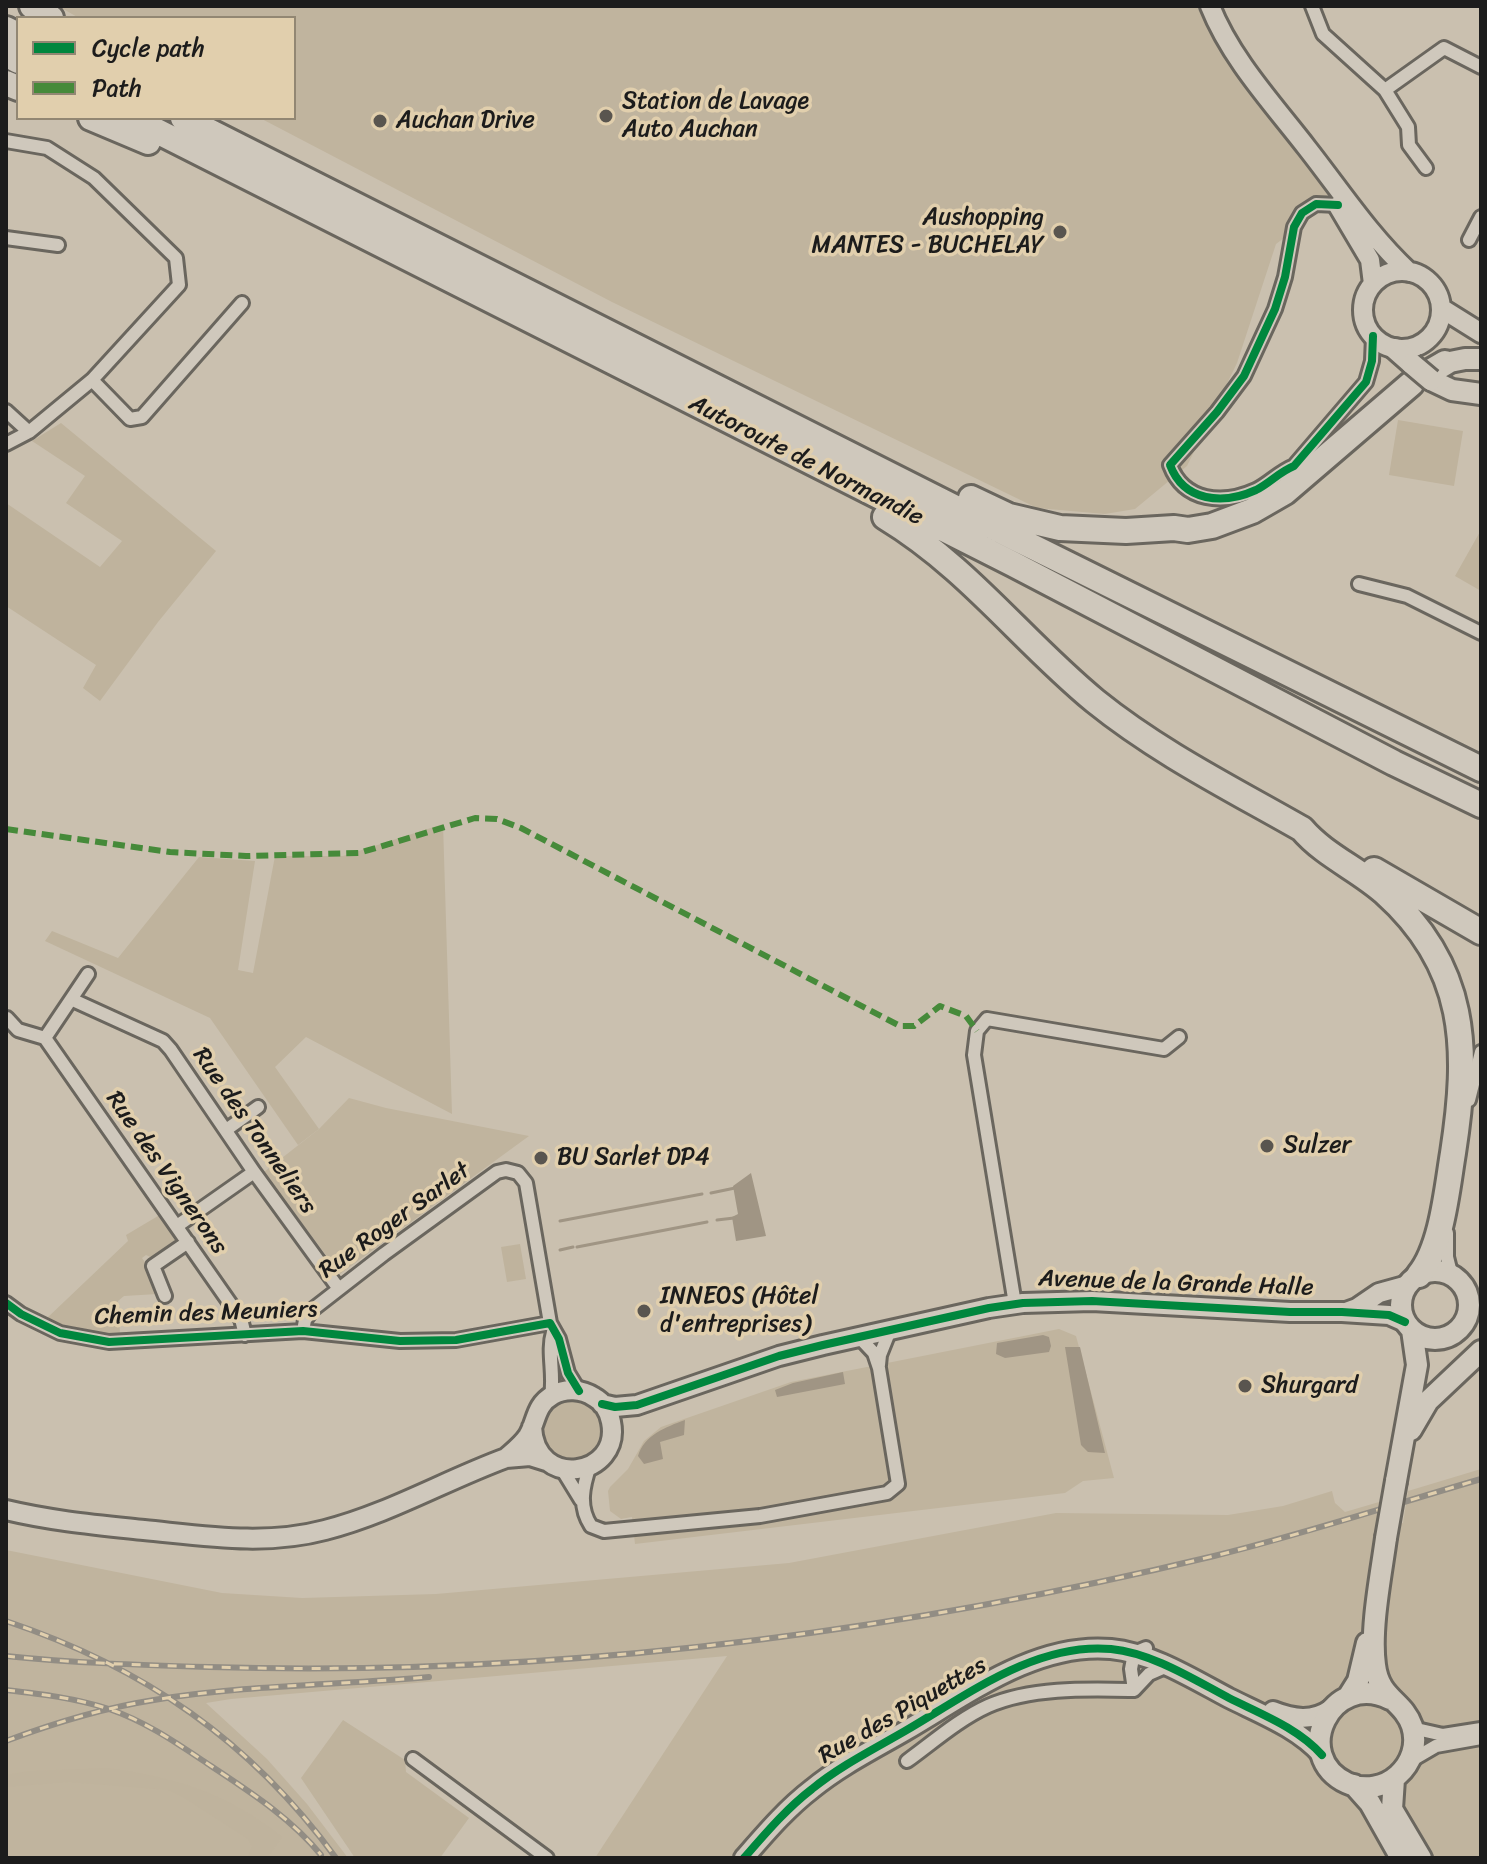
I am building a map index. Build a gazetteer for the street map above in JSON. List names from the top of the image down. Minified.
{"streets":{"highway":["Autoroute de Normandie"],"street":["Rue des Tonneliers","Rue des Vignerons","Rue Roger Sarlet","Avenue de la Grande Halle","Chemin des Meuniers","Rue des Piquettes"]},"crossings":[["Rue des Tonneliers","Rue Roger Sarlet"],["Rue des Vignerons","Chemin des Meuniers"],["Rue Roger Sarlet","Chemin des Meuniers"]],"places":["Station de Lavage Auto Auchan","Auchan Drive","Aushopping MANTES - BUCHELAY","Sulzer","BU Sarlet DP4","INNEOS (Hôtel d'entreprises)","Shurgard"],"legend":["Cycle path","Path"]}
